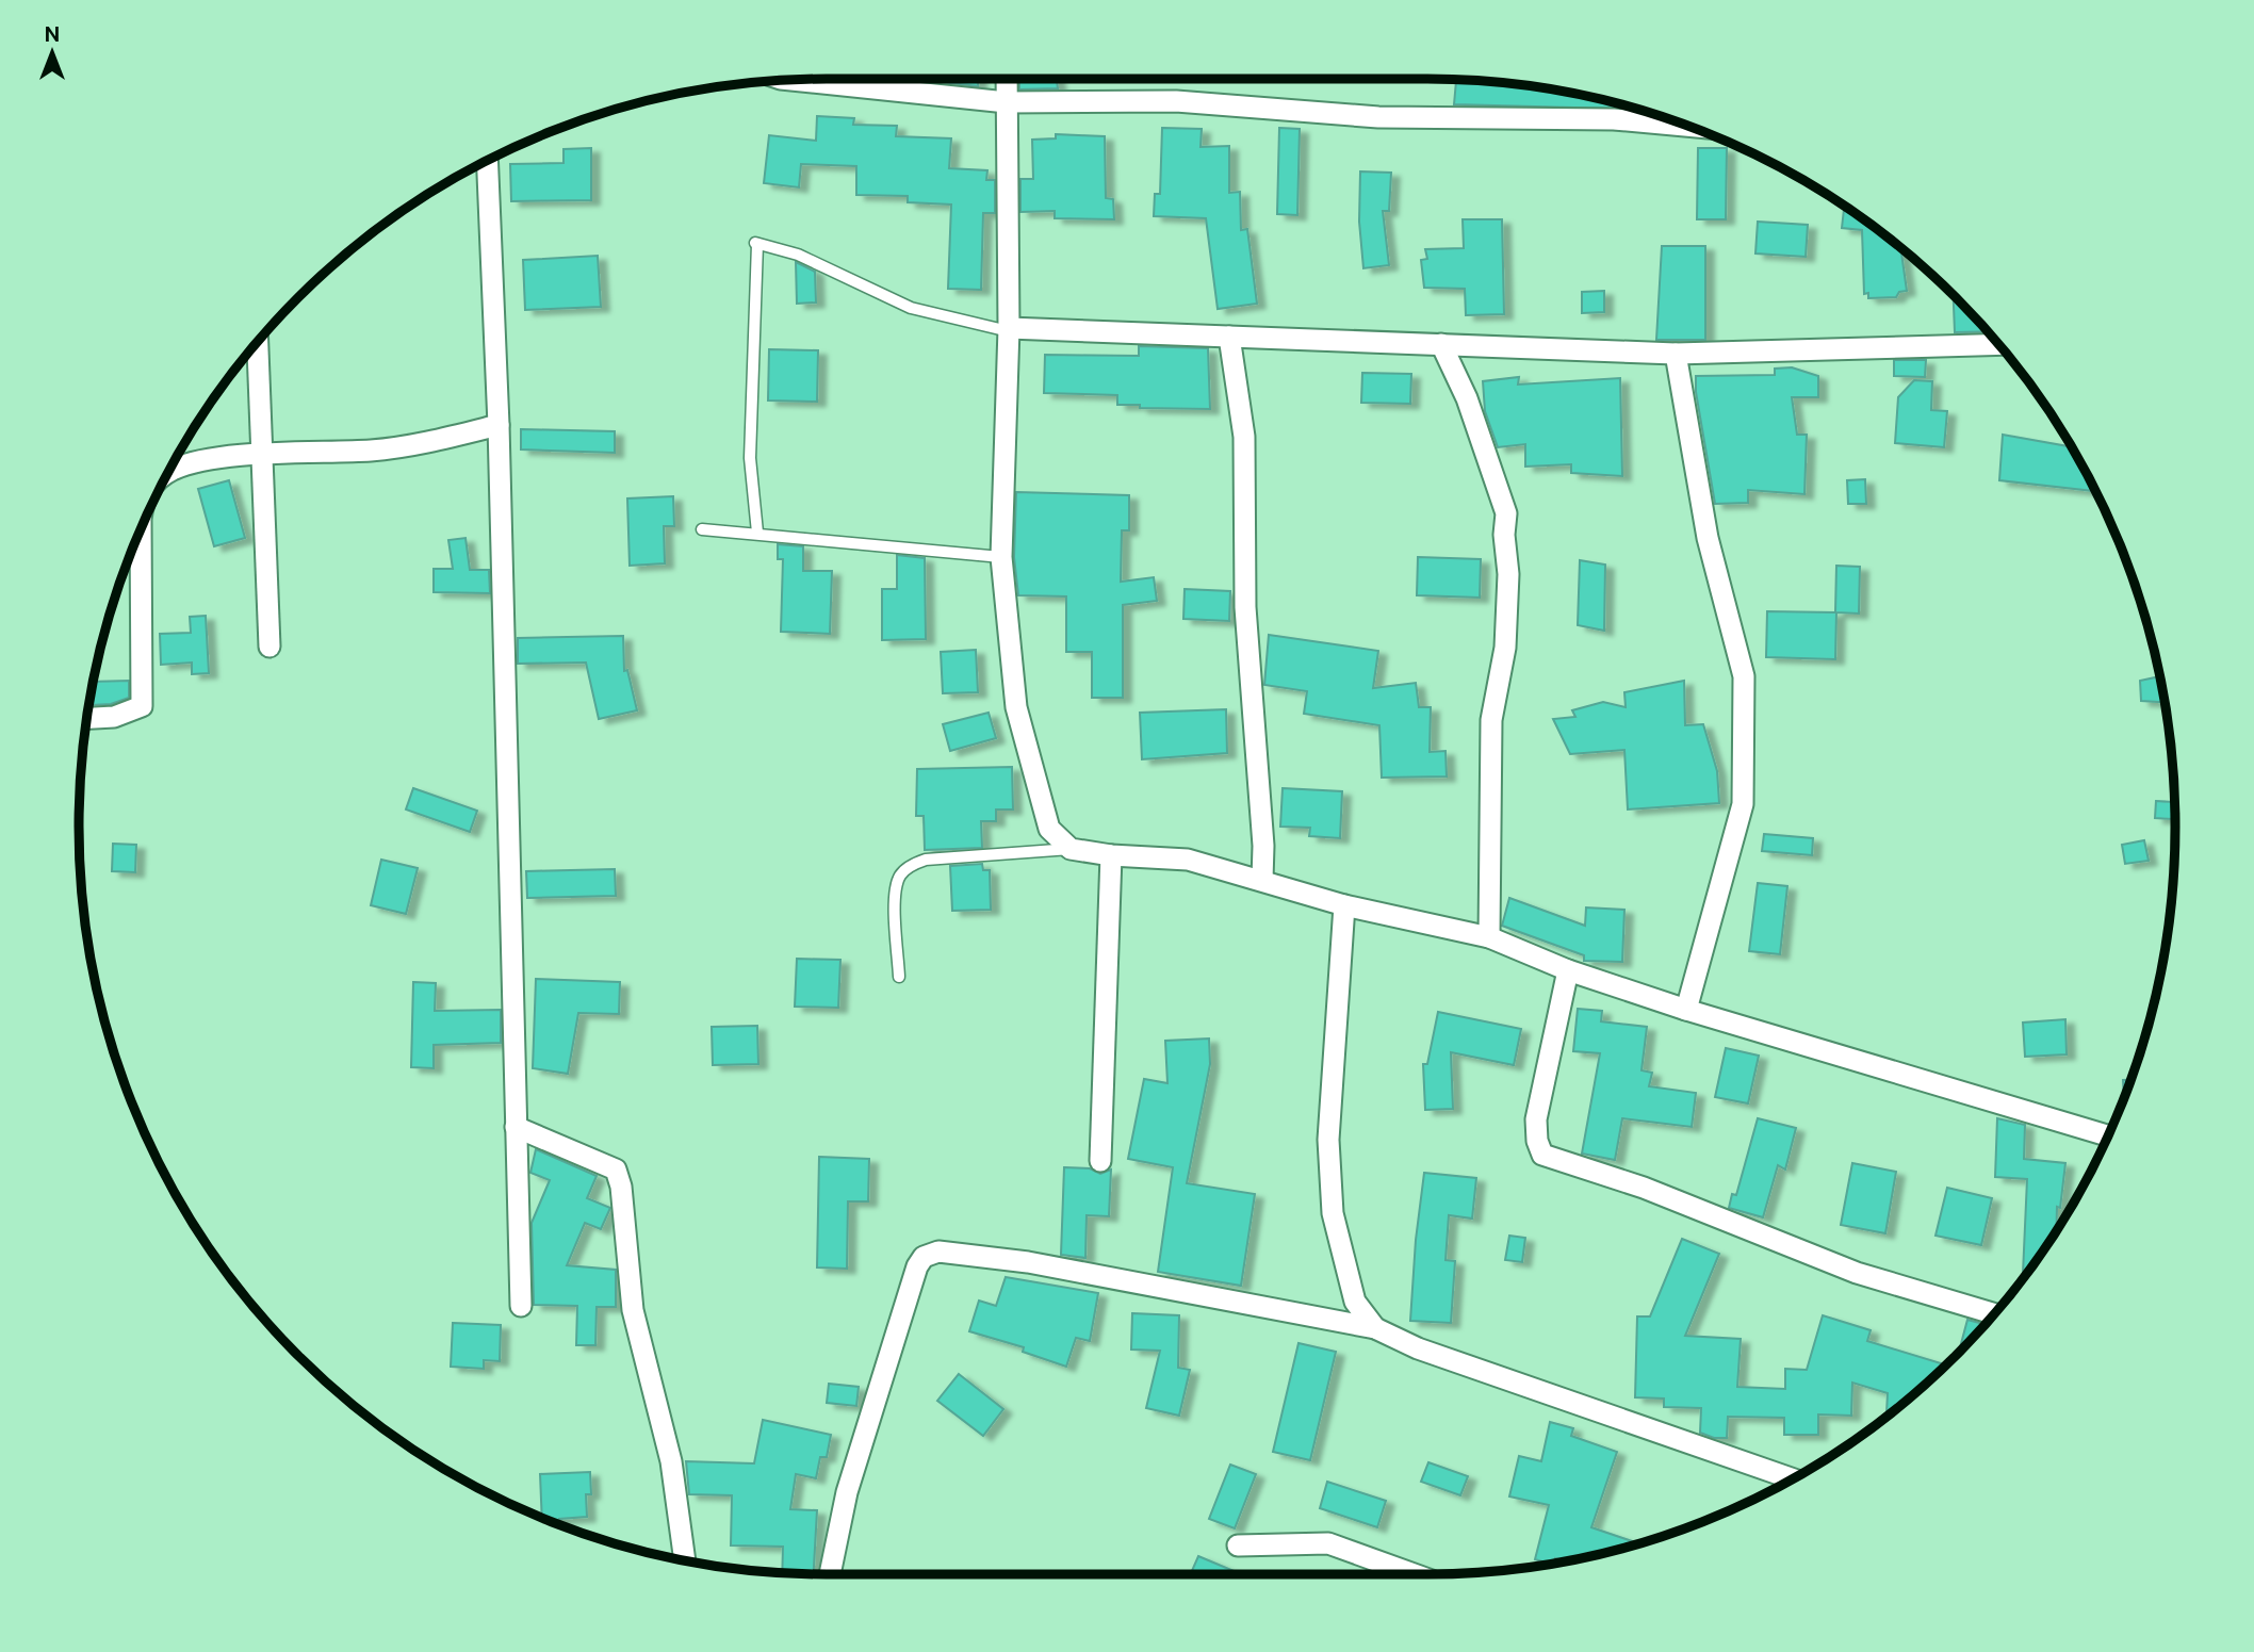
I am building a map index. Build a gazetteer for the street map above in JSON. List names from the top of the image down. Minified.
{"north":"top"}
